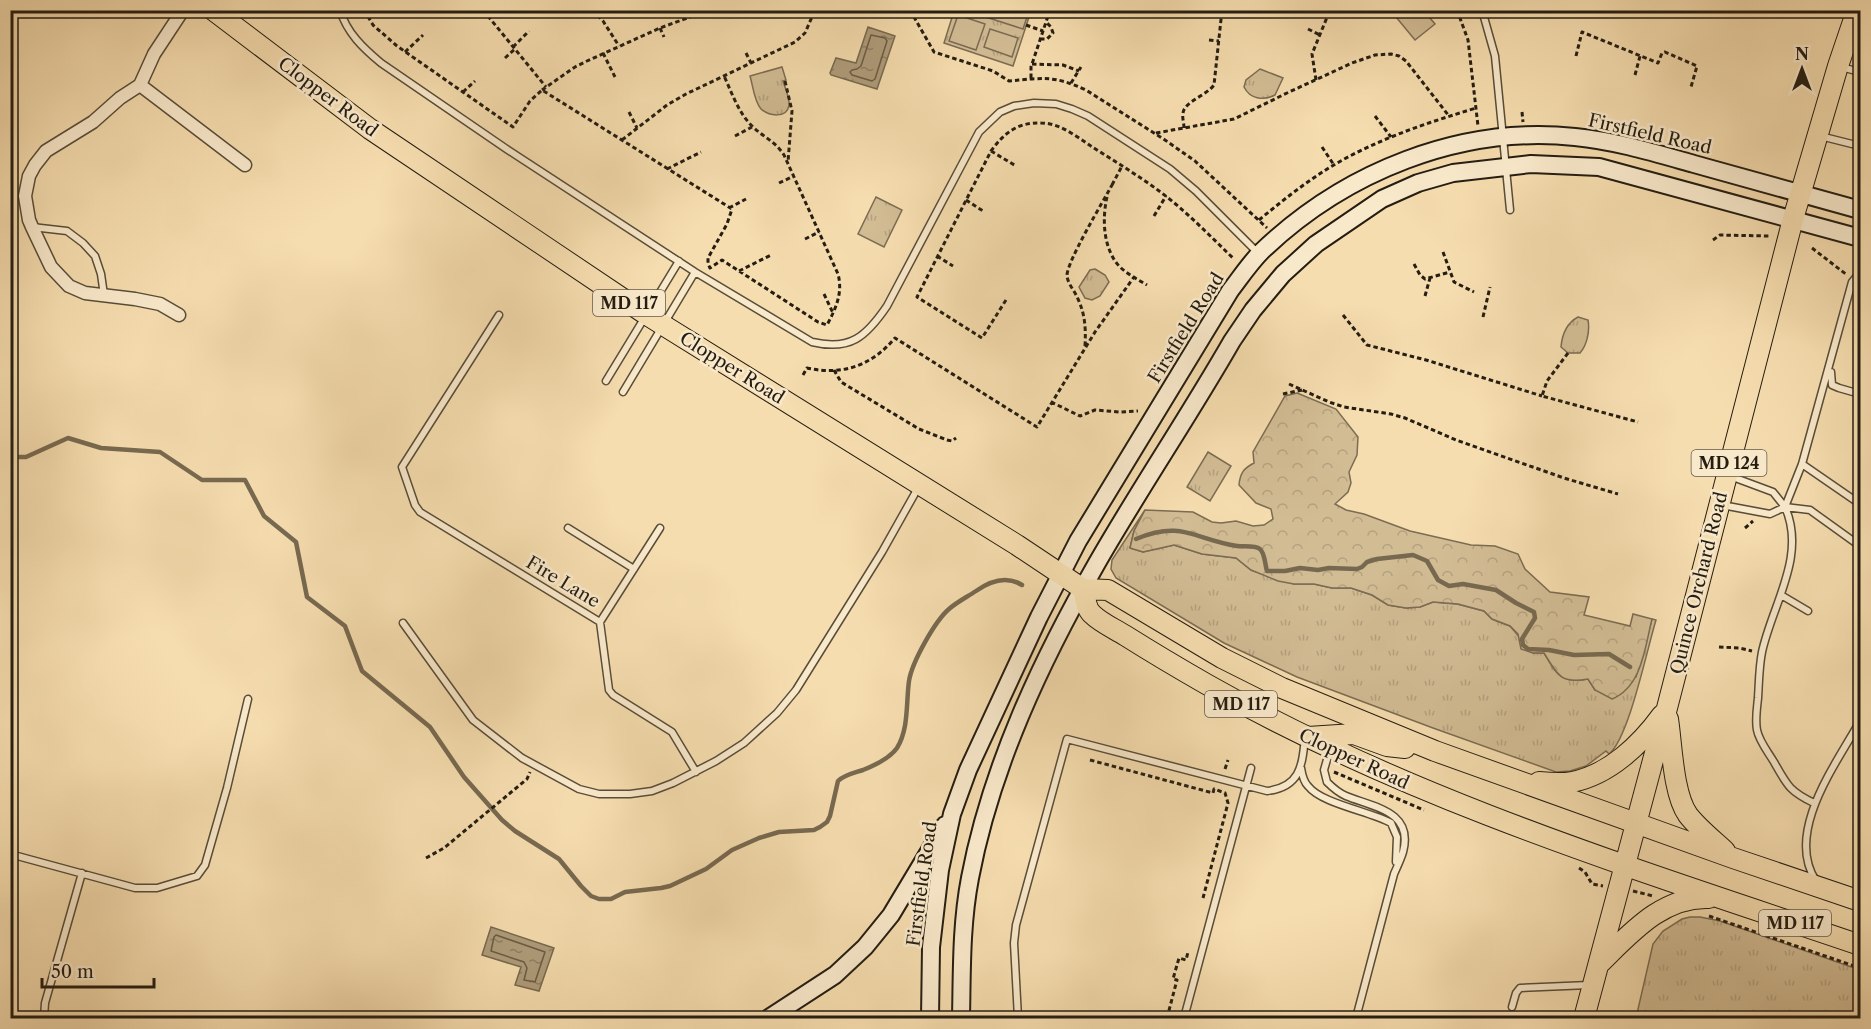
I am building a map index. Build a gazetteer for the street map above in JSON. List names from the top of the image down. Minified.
{"streets":{"main road":["Clopper Road","MD 117","MD 124","Quince Orchard Road"],"street":["Firstfield Road"],"lane":["Fire Lane"]},"crossings":[["Clopper Road","Firstfield Road"],["Clopper Road","MD 117"],["Clopper Road","Quince Orchard Road"],["Firstfield Road","Quince Orchard Road"],["MD 117","Quince Orchard Road"]],"scale_bar":"50 m","north":"top"}
